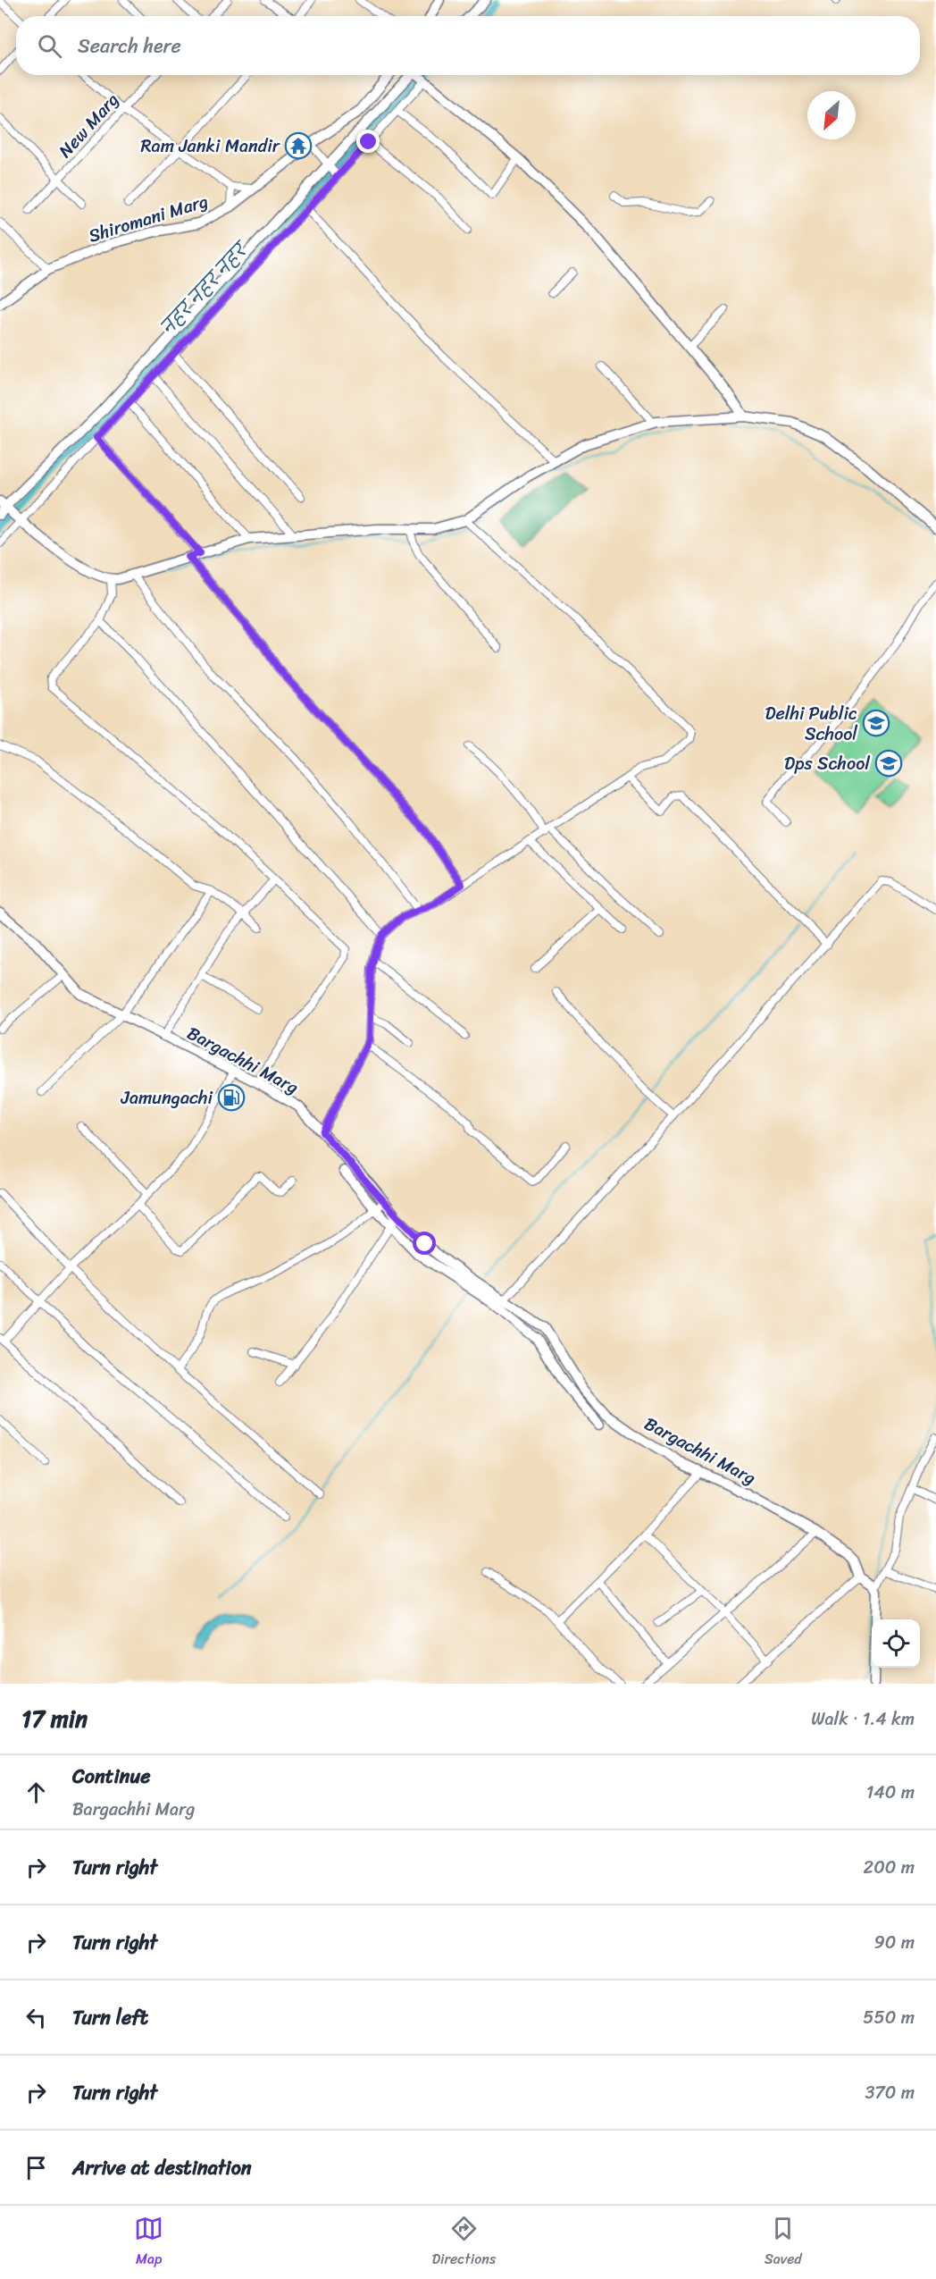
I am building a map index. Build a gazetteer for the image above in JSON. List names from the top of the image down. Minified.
{"streets":{"street":["New Marg","Shiromani Marg","Bargachhi Marg"]},"water":["नहर नहर नहर"],"places":{"temple":["Ram Janki Mandir"],"school or university":["Delhi Public School","Dps School"],"fuel station":["Jamungachi"]},"north":"bottom left","page":{"search":"Search here","heading":["17 min","Walk · 1.4 km"],"list":[["Continue","Bargachhi Marg","140 m"],["Turn right","200 m"],["Turn right","90 m"],["Turn left","550 m"],["Turn right","370 m"],"Arrive at destination"],"nav":["Map","Directions","Saved"]}}
